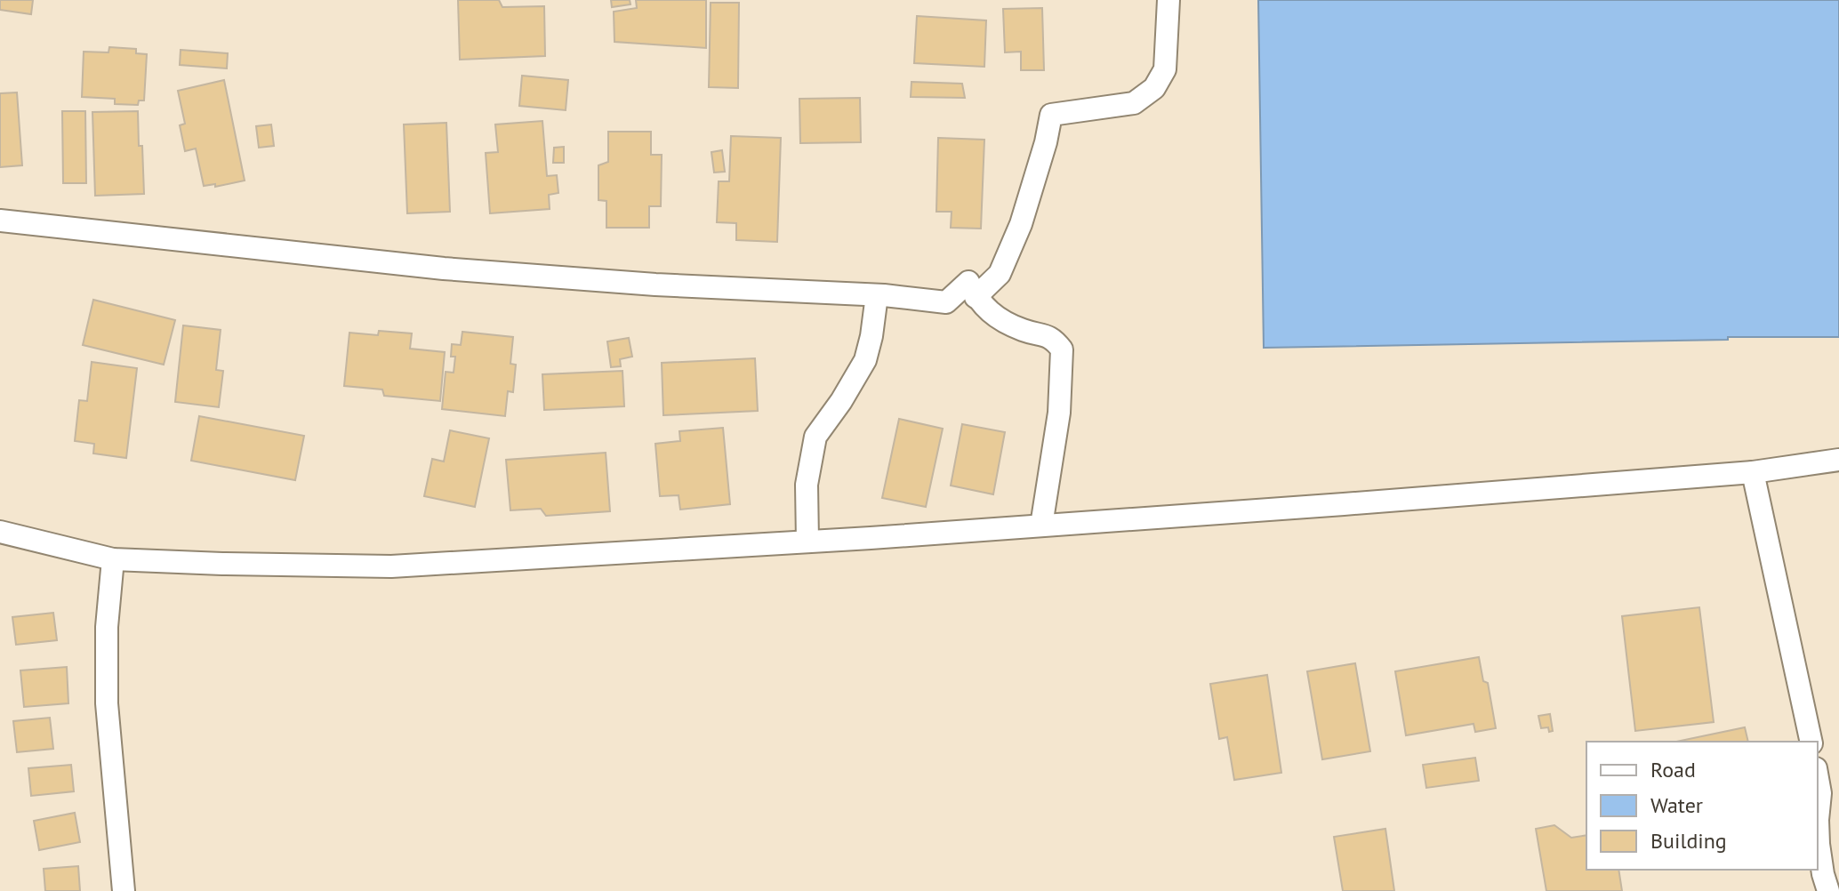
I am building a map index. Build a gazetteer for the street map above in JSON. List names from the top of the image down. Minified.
{"legend":["Road","Water","Building"]}
